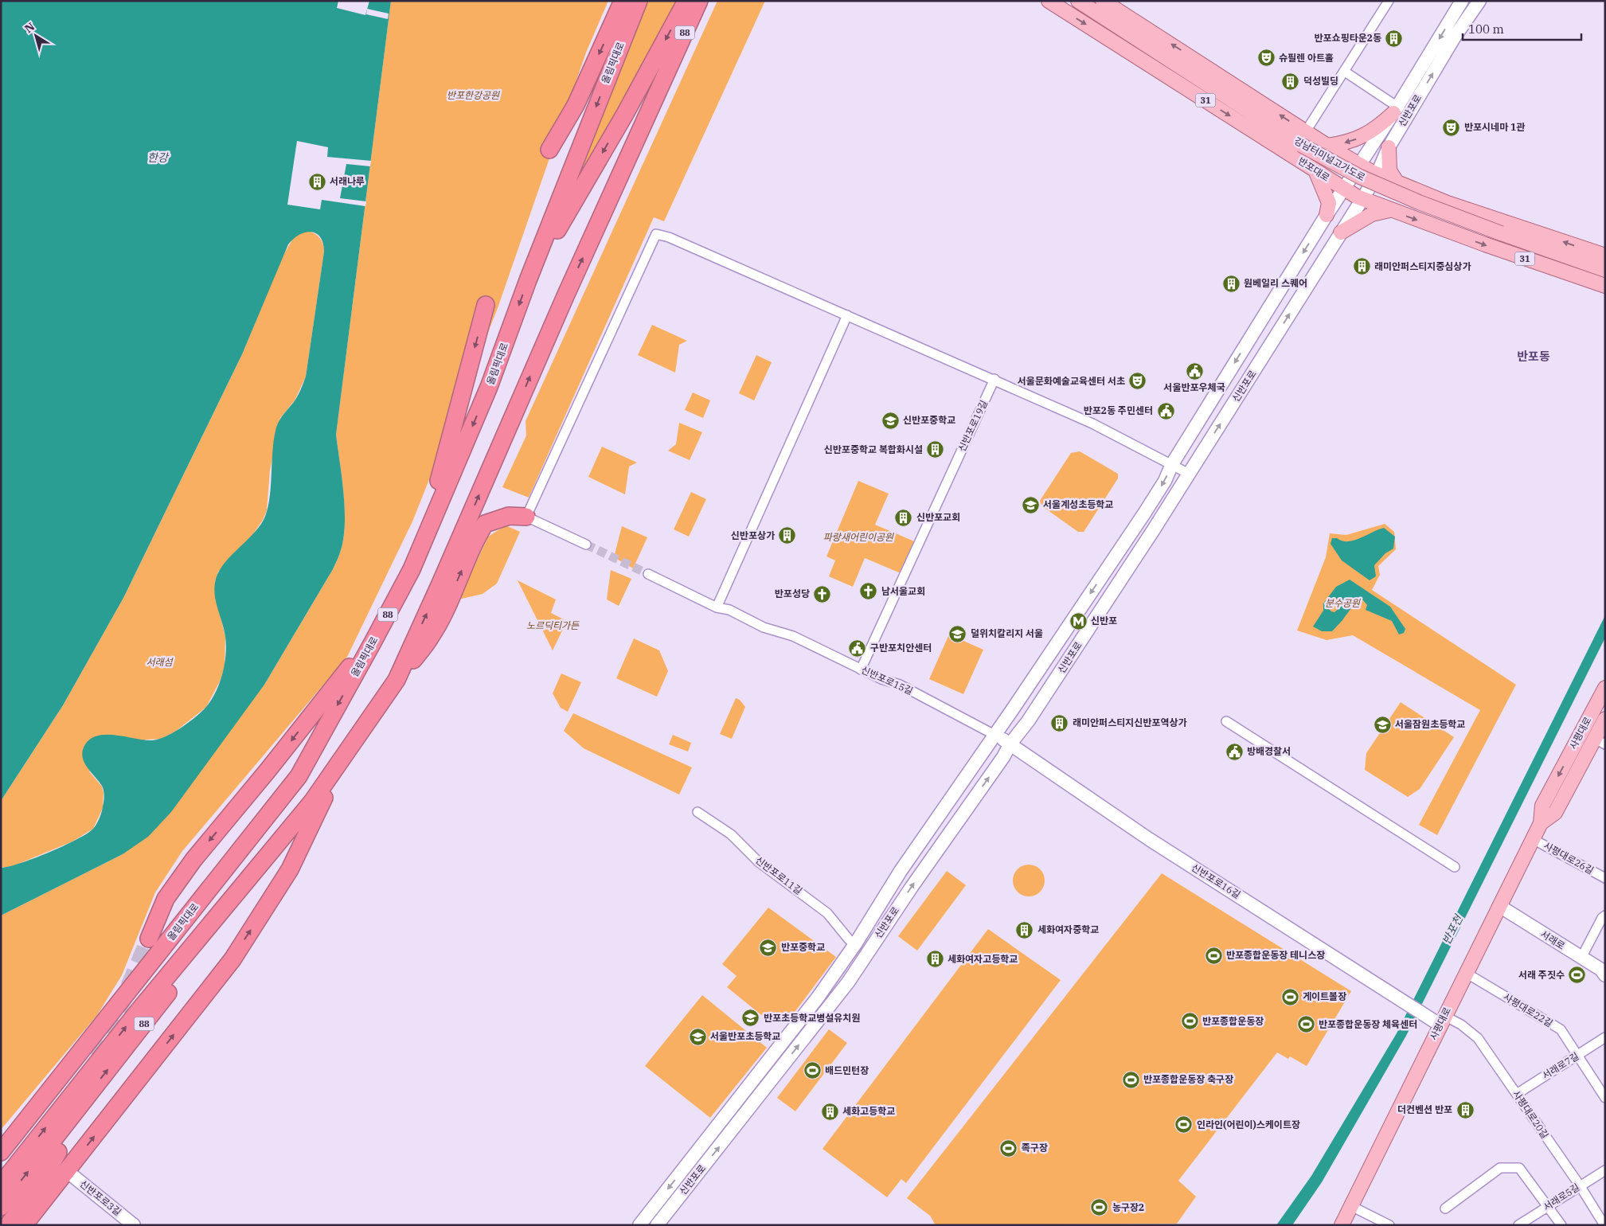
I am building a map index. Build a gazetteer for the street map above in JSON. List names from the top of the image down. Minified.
{"streets":{"highway":["88","올림픽대로"],"main road":["31","신반포로","강남터미널고가도로","반포대로","사평대로","신반포로16길","서래로","신반포로3길"],"street":["신반포로19길","신반포로15길","사평대로26길","신반포로11길","사평대로22길","서래로7길","사평대로20길","서래로5길"]},"crossings":[["신반포로","반포대로"],["신반포로","신반포로15길"],["신반포로","신반포로11길"],["신반포로","신반포로16길"],["신반포로19길","신반포로15길"],["신반포로15길","신반포로16길"],["사평대로","사평대로26길"],["사평대로","신반포로16길"],["사평대로","서래로"],["사평대로","사평대로22길"],["사평대로","사평대로20길"],["신반포로16길","사평대로20길"],["사평대로22길","서래로7길"],["서래로7길","사평대로20길"],["사평대로20길","서래로5길"]],"districts":["반포동"],"water":["한강","반포천"],"parks":["반포한강공원","파랑새어린이공원","분수공원","노르딕티가든","서래섬"],"places":{"building":["반포쇼핑타운2동","덕성빌딩","서래나루","래미안퍼스티지중심상가","원베일리 스퀘어","신반포중학교 복합화시설","신반포교회","신반포상가","래미안퍼스티지신반포역상가","세화여자중학교","세화여자고등학교","더컨벤션 반포","세화고등학교"],"theatre":["슈필렌 아트홀","반포시네마 1관","서울문화예술교육센터 서초"],"public building":["서울반포우체국","반포2동 주민센터","구반포치안센터","방배경찰서"],"school or university":["신반포중학교","서울계성초등학교","덜위치칼리지 서울","서울잠원초등학교","반포중학교","반포초등학교병설유치원","서울반포초등학교"],"church":["남서울교회","반포성당"],"metro station":["신반포"],"sports":["반포종합운동장 테니스장","서래 주짓수","게이트볼장","반포종합운동장","반포종합운동장 체육센터","배드민턴장","반포종합운동장 축구장","인라인(어린이)스케이트장","족구장","농구장2"]},"scale_bar":"100 m","north":"top left"}
